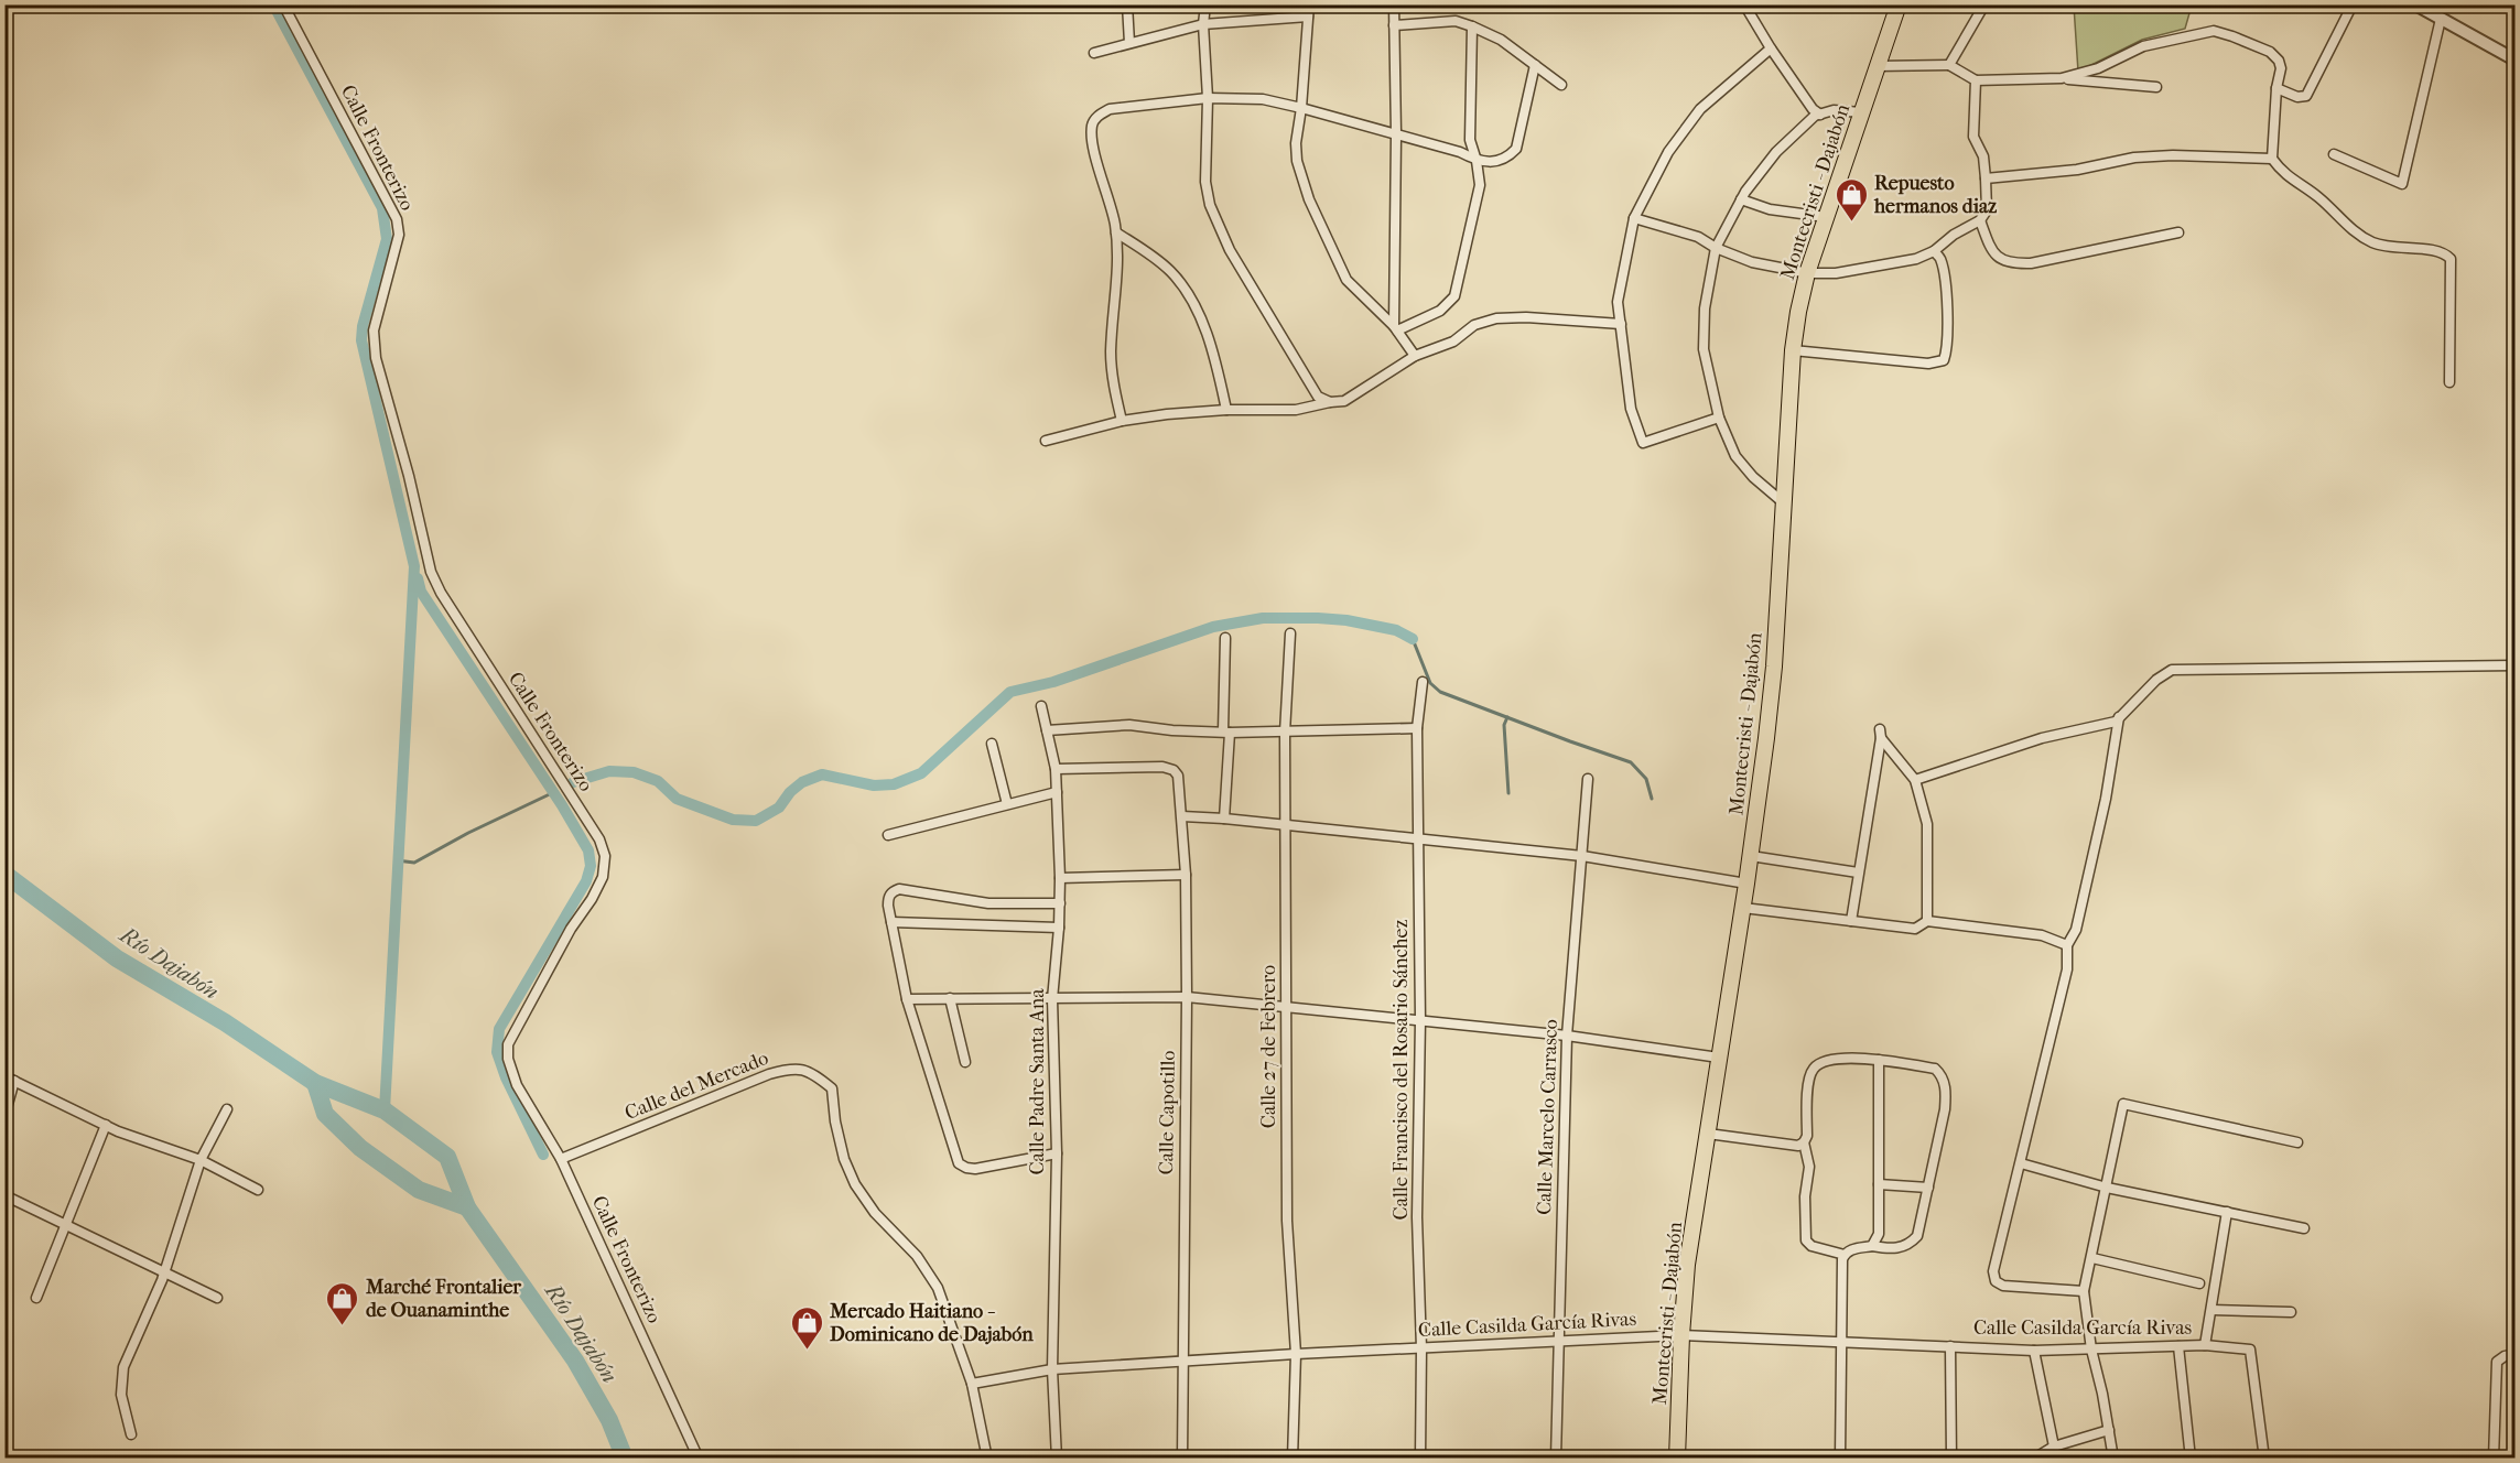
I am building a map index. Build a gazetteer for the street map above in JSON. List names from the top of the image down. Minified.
{"streets":{"main road":["Montecristi - Dajabón"],"street":["Calle Fronterizo","Calle 27 de Febrero","Calle Francisco del Rosario Sánchez","Calle Padre Santa Ana","Calle del Mercado","Calle Capotillo","Calle Marcelo Carrasco","Calle Casilda García Rivas"]},"crossings":[["Calle Fronterizo","Calle del Mercado"],["Montecristi - Dajabón","Calle Casilda García Rivas"],["Calle 27 de Febrero","Calle Casilda García Rivas"],["Calle Francisco del Rosario Sánchez","Calle Casilda García Rivas"],["Calle Padre Santa Ana","Calle Capotillo"],["Calle Padre Santa Ana","Calle Casilda García Rivas"],["Calle del Mercado","Calle Casilda García Rivas"],["Calle Capotillo","Calle Casilda García Rivas"],["Calle Marcelo Carrasco","Calle Casilda García Rivas"]],"water":["Río Dajabón"],"places":{"shop":["Repuesto hermanos diaz","Marché Frontalier de Ouanaminthe","Mercado Haitiano - Dominicano de Dajabón"]}}
